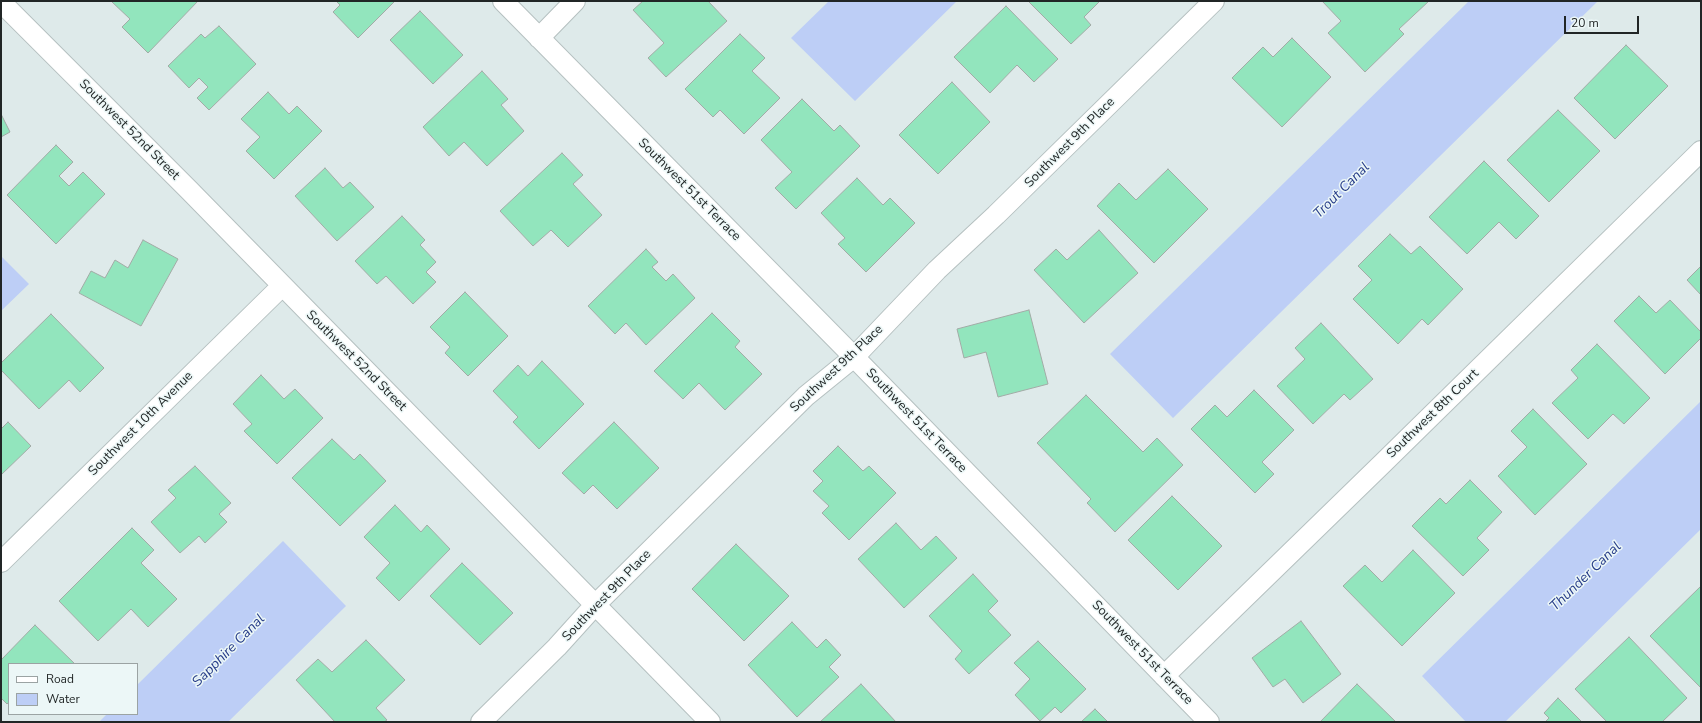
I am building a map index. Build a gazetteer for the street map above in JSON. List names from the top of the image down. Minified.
{"streets":{"street":["Southwest 52nd Street","Southwest 9th Place","Southwest 51st Terrace","Southwest 8th Court","Southwest 10th Avenue"]},"crossings":[["Southwest 52nd Street","Southwest 9th Place"],["Southwest 52nd Street","Southwest 10th Avenue"],["Southwest 9th Place","Southwest 51st Terrace"],["Southwest 51st Terrace","Southwest 8th Court"]],"water":["Trout Canal","Thunder Canal","Sapphire Canal"],"legend":["Road","Water"],"scale_bar":"20 m"}
